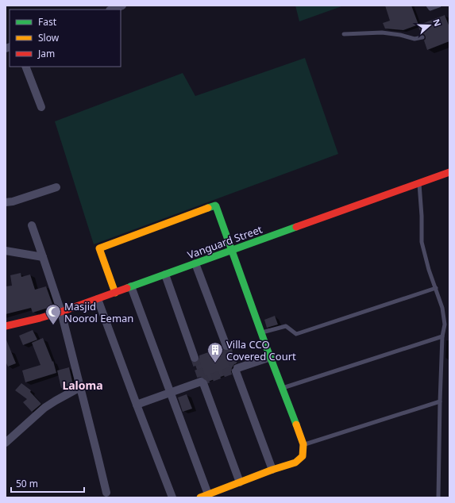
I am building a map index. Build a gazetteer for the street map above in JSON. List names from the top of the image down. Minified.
{"streets":{"street":["Vanguard Street"]},"districts":["Laloma"],"places":{"mosque":["Masjid Noorol Eeman"],"building":["Villa CCO Covered Court"]},"legend":["Fast","Slow","Jam"],"scale_bar":"50 m","north":"right"}
